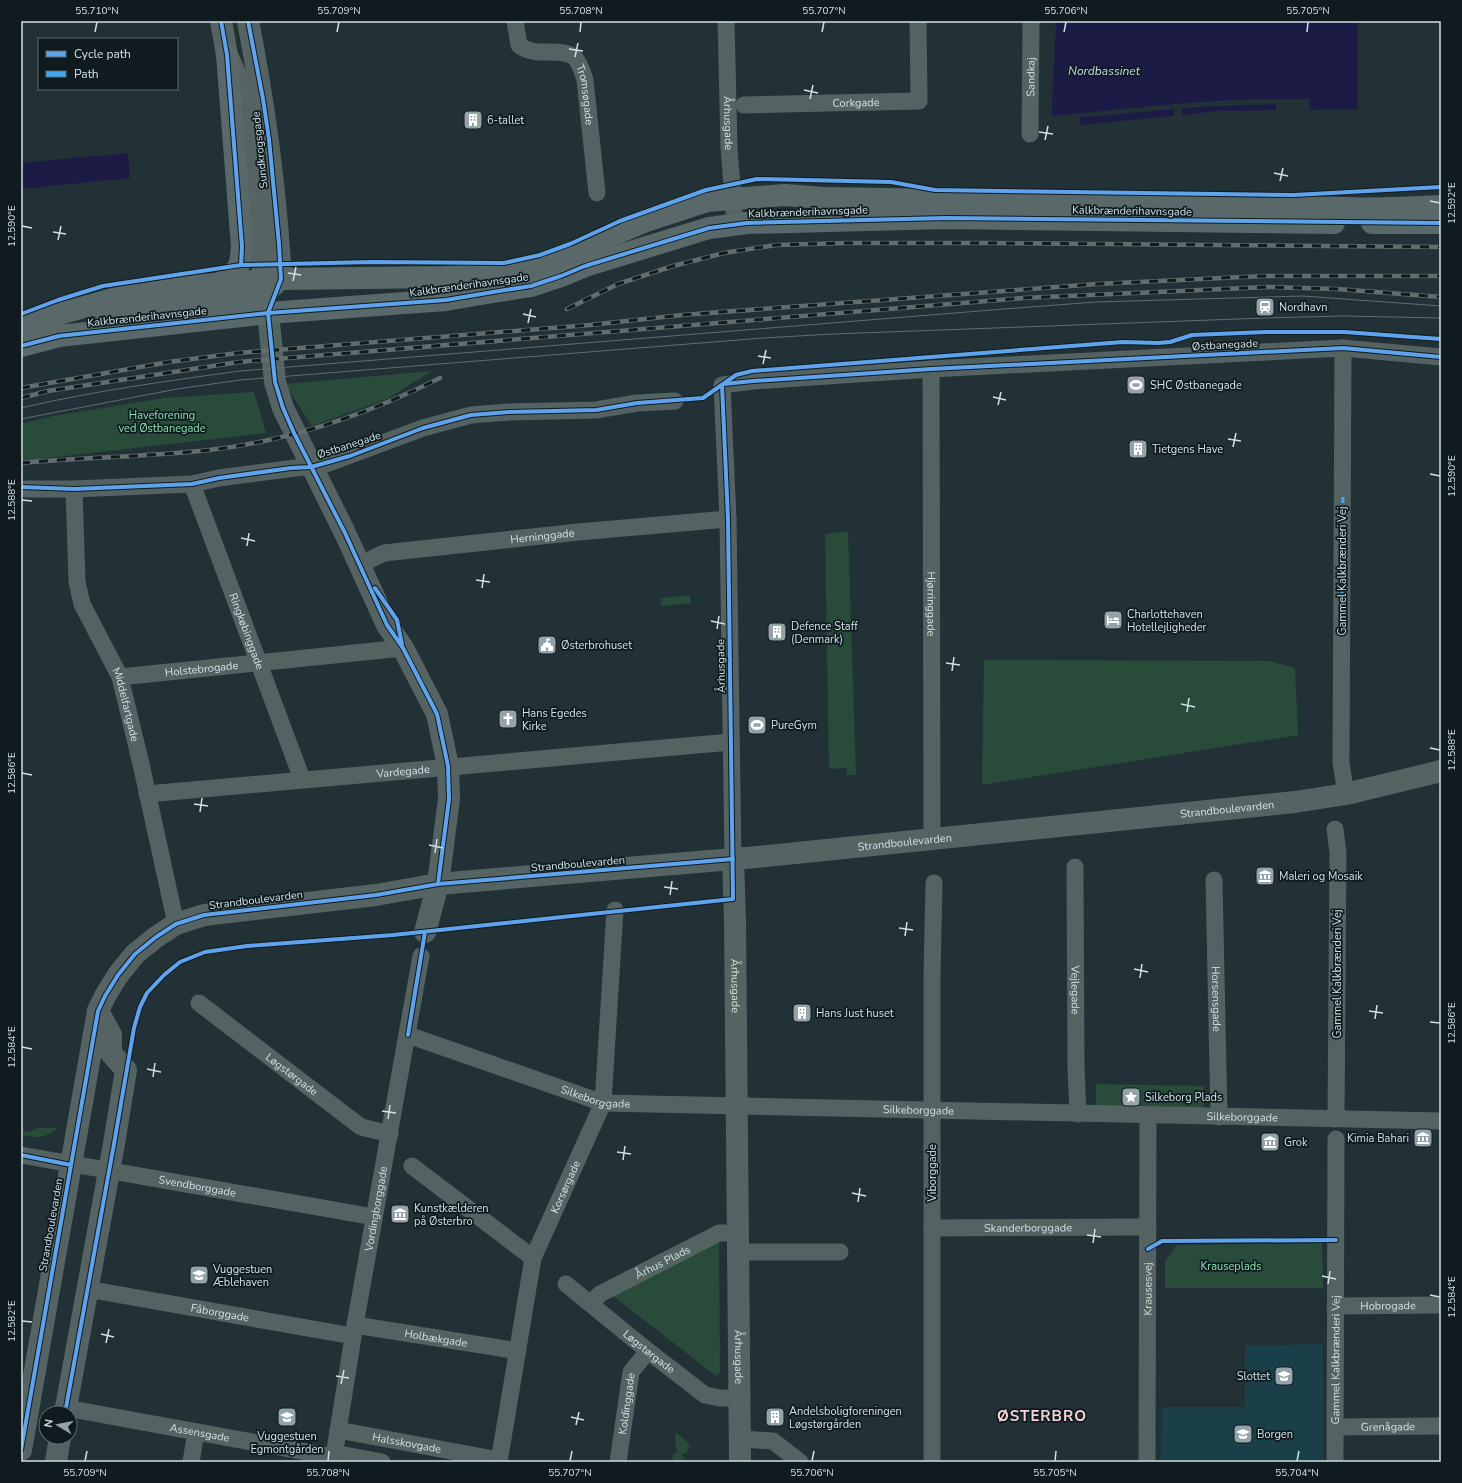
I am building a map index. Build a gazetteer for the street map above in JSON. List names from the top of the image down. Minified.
{"streets":{"main road":["Kalkbrænderihavnsgade"],"street":["Sandkaj","Tromsøgade","Corkgade","Århusgade","Sundkrogsgade","Østbanegade","Herninggade","Gammel Kalkbrænderi Vej","Hjørringgade","Ringkøbinggade","Holstebrogade","Middelfartgade","Vardegade","Strandboulevarden","Vejlegade","Horsensgade","Løgstørgade","Silkeborggade","Viborggade","Svendborggade","Korsørgade","Vordingborggade","Skanderborggade","Århus Plads","Krausesvej","Hobrogade","Fåborggade","Holbækgade","Koldinggade","Grenågade","Assensgade","Halsskovgade"]},"crossings":[["Århusgade","Kalkbrænderihavnsgade"],["Århusgade","Østbanegade"],["Århusgade","Herninggade"],["Århusgade","Vardegade"],["Århusgade","Strandboulevarden"],["Århusgade","Løgstørgade"],["Århusgade","Silkeborggade"],["Århusgade","Århus Plads"],["Sundkrogsgade","Kalkbrænderihavnsgade"],["Østbanegade","Gammel Kalkbrænderi Vej"],["Østbanegade","Hjørringgade"],["Østbanegade","Ringkøbinggade"],["Østbanegade","Middelfartgade"],["Gammel Kalkbrænderi Vej","Strandboulevarden"],["Gammel Kalkbrænderi Vej","Silkeborggade"],["Gammel Kalkbrænderi Vej","Hobrogade"],["Gammel Kalkbrænderi Vej","Grenågade"],["Hjørringgade","Strandboulevarden"],["Ringkøbinggade","Holstebrogade"],["Ringkøbinggade","Vardegade"],["Holstebrogade","Middelfartgade"],["Middelfartgade","Vardegade"],["Middelfartgade","Strandboulevarden"],["Strandboulevarden","Svendborggade"],["Vejlegade","Silkeborggade"],["Horsensgade","Silkeborggade"],["Løgstørgade","Vordingborggade"],["Løgstørgade","Århus Plads"],["Løgstørgade","Koldinggade"],["Silkeborggade","Viborggade"],["Silkeborggade","Korsørgade"],["Silkeborggade","Vordingborggade"],["Silkeborggade","Krausesvej"],["Viborggade","Skanderborggade"],["Svendborggade","Vordingborggade"],["Korsørgade","Holbækgade"],["Korsørgade","Halsskovgade"],["Vordingborggade","Fåborggade"],["Vordingborggade","Holbækgade"],["Vordingborggade","Assensgade"],["Vordingborggade","Halsskovgade"],["Skanderborggade","Krausesvej"],["Fåborggade","Holbækgade"],["Assensgade","Halsskovgade"]],"districts":["ØSTERBRO"],"water":["Nordbassinet"],"parks":["Haveforening ved Østbanegade","Krauseplads"],"places":{"building":["6-tallet","Tietgens Have","Defence Staff (Denmark)","Hans Just huset","Andelsboligforeningen Løgstørgården"],"station":["Nordhavn"],"sports":["SHC Østbanegade","PureGym"],"hotel":["Charlottehaven Hotellejligheder"],"public building":["Østerbrohuset"],"church":["Hans Egedes Kirke"],"museum":["Maleri og Mosaik","Kimia Bahari","Grok","Kunstkælderen på Østerbro"],"place":["Silkeborg Plads"],"school or university":["Vuggestuen Æblehaven","Slottet","Vuggestuen Egmontgården","Borgen"]},"legend":["Cycle path","Path"],"north":"left","coordinates":["55.710°N","55.709°N","55.708°N","55.707°N","55.706°N","55.705°N","12.592°E","12.590°E","12.588°E","12.586°E","12.584°E","12.582°E","55.704°N"]}
